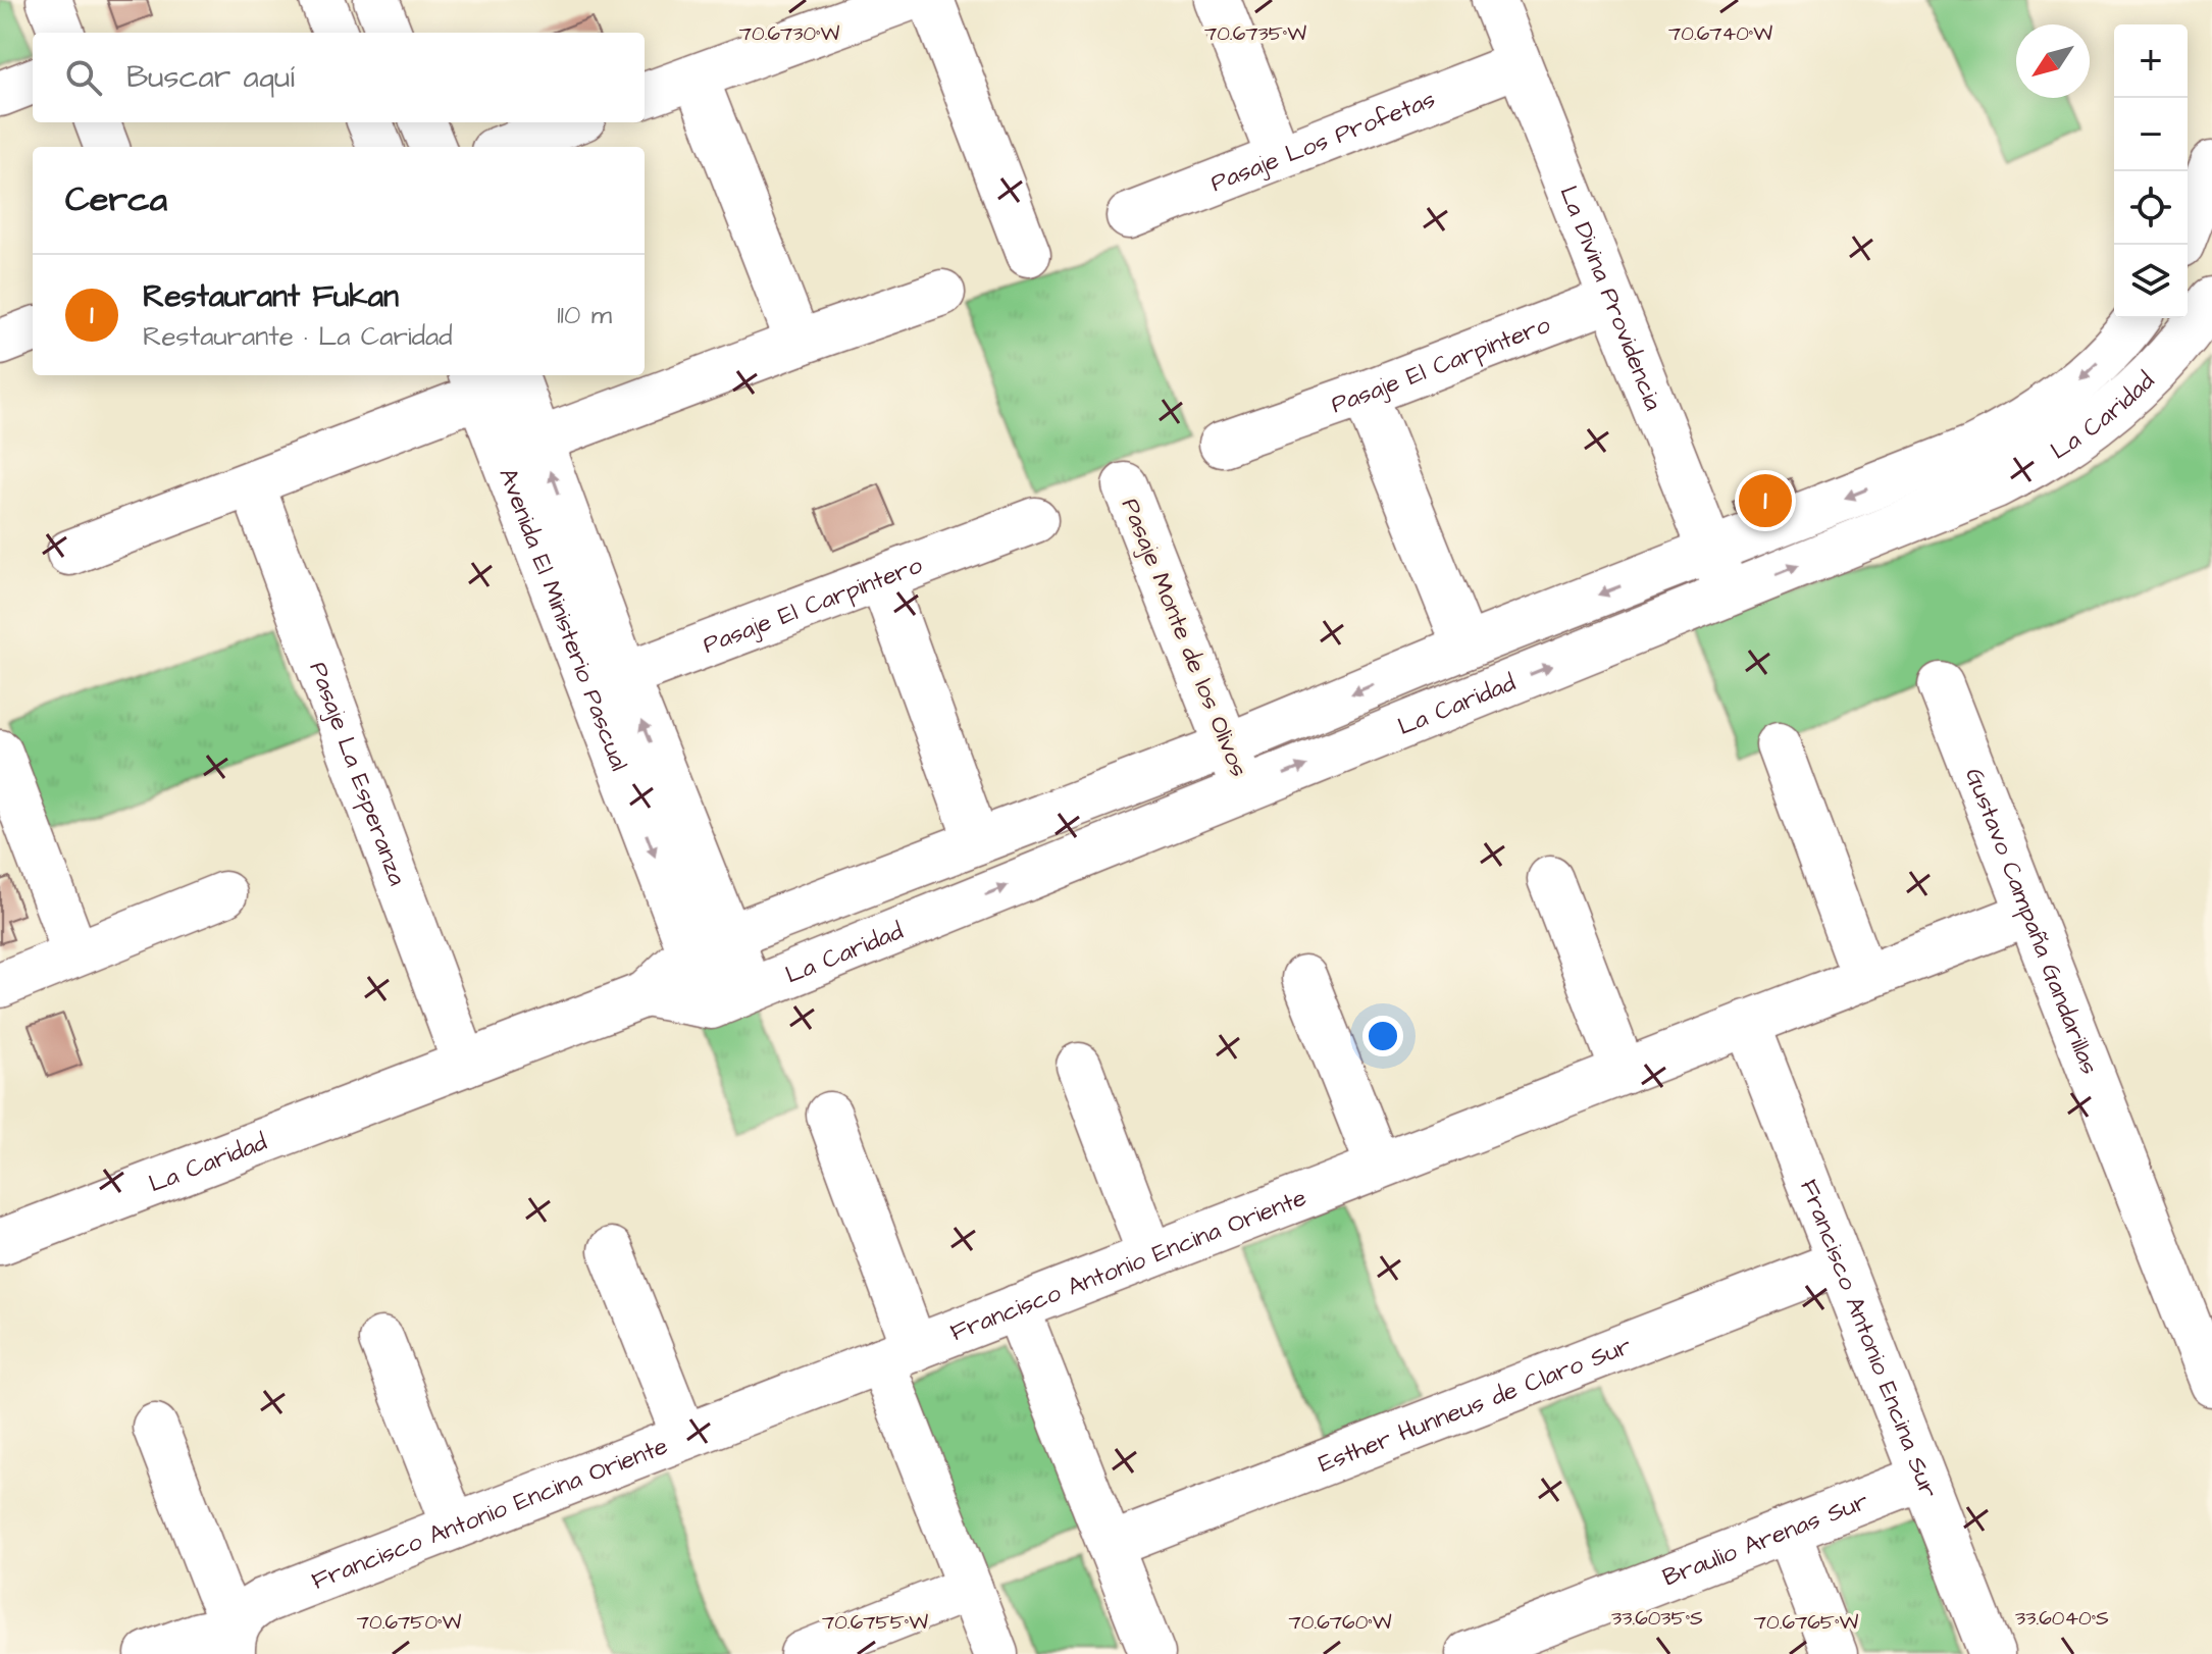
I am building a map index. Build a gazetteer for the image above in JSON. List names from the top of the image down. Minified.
{"streets":{"street":["Pasaje Los Profetas","La Divina Providencia","Pasaje El Carpintero","La Caridad","Avenida El Ministerio Pascual","Pasaje Monte de los Olivos","Pasaje La Esperanza","Gustavo Campaña Gandarillas","Francisco Antonio Encina Oriente","Francisco Antonio Encina Sur","Esther Hunneus de Claro Sur","Braulio Arenas Sur"]},"crossings":[["Pasaje Los Profetas","La Divina Providencia"],["La Divina Providencia","Pasaje El Carpintero"],["La Divina Providencia","La Caridad"],["Pasaje El Carpintero","Avenida El Ministerio Pascual"],["La Caridad","Avenida El Ministerio Pascual"],["La Caridad","Pasaje Monte de los Olivos"],["La Caridad","Pasaje La Esperanza"],["Gustavo Campaña Gandarillas","Francisco Antonio Encina Oriente"],["Francisco Antonio Encina Oriente","Francisco Antonio Encina Sur"],["Francisco Antonio Encina Sur","Esther Hunneus de Claro Sur"],["Francisco Antonio Encina Sur","Braulio Arenas Sur"]],"north":"bottom left","page":{"map_buttons":["+","−"],"search":"Buscar aquí","heading":"Cerca","list":[{"mark":"1","name":"Restaurant Fukan","note":"Restaurante · La Caridad","value":"110 m"}],"pins":"1"},"coordinates":["70.6735°W","70.6740°W","70.6730°W","33.6035°S","33.6040°S","70.6750°W","70.6755°W","70.6760°W","70.6765°W"]}
